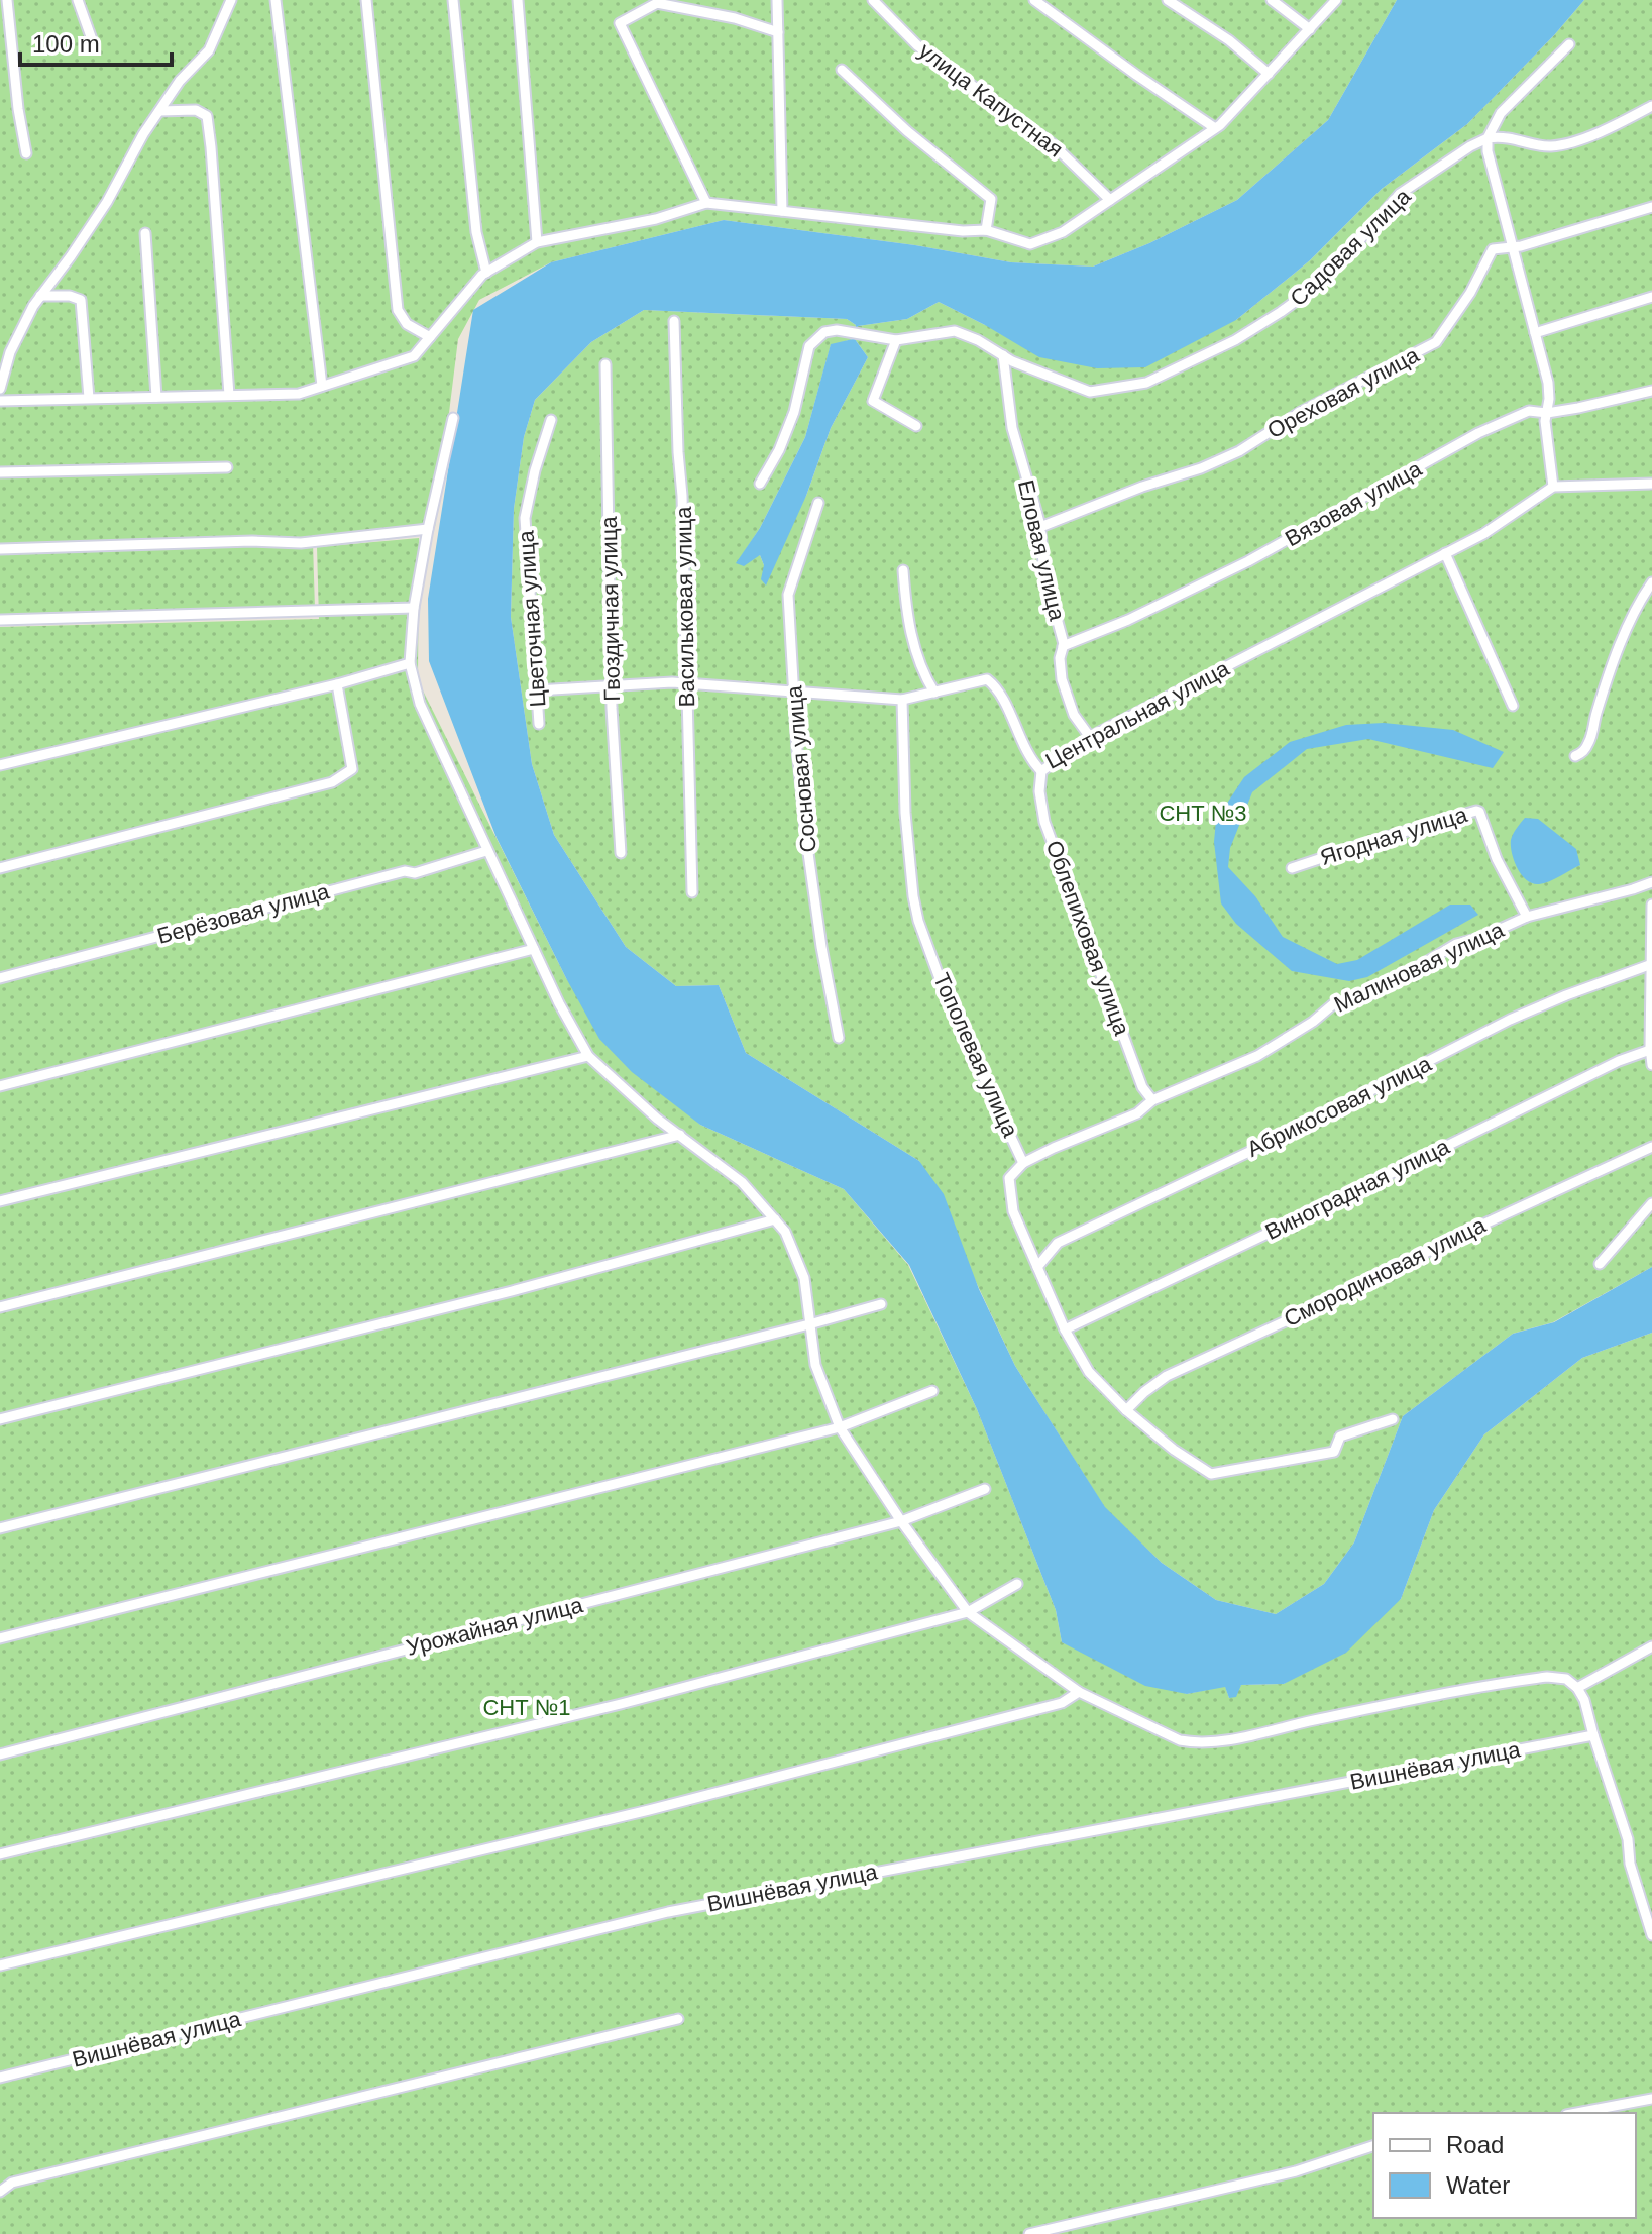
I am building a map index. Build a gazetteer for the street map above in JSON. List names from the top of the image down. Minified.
{"streets":{"street":["улица Капустная","Садовая улица","Ореховая улица","Вязовая улица","Еловая улица","Васильковая улица","Гвоздичная улица","Цветочная улица","Центральная улица","Сосновая улица","Ягодная улица","Берёзовая улица","Облепиховая улица","Малиновая улица","Тополевая улица","Абрикосовая улица","Виноградная улица","Смородиновая улица","Урожайная улица","Вишнёвая улица"]},"crossings":[["Садовая улица","Еловая улица"],["Ореховая улица","Еловая улица"],["Вязовая улица","Еловая улица"],["Еловая улица","Центральная улица"],["Васильковая улица","Центральная улица"],["Гвоздичная улица","Центральная улица"],["Цветочная улица","Центральная улица"],["Центральная улица","Сосновая улица"],["Центральная улица","Облепиховая улица"],["Центральная улица","Тополевая улица"],["Ягодная улица","Малиновая улица"],["Облепиховая улица","Малиновая улица"],["Малиновая улица","Тополевая улица"],["Тополевая улица","Абрикосовая улица"],["Тополевая улица","Виноградная улица"],["Тополевая улица","Смородиновая улица"]],"parks":["СНТ №3","СНТ №1"],"legend":["Road","Water"],"scale_bar":"100 m"}
